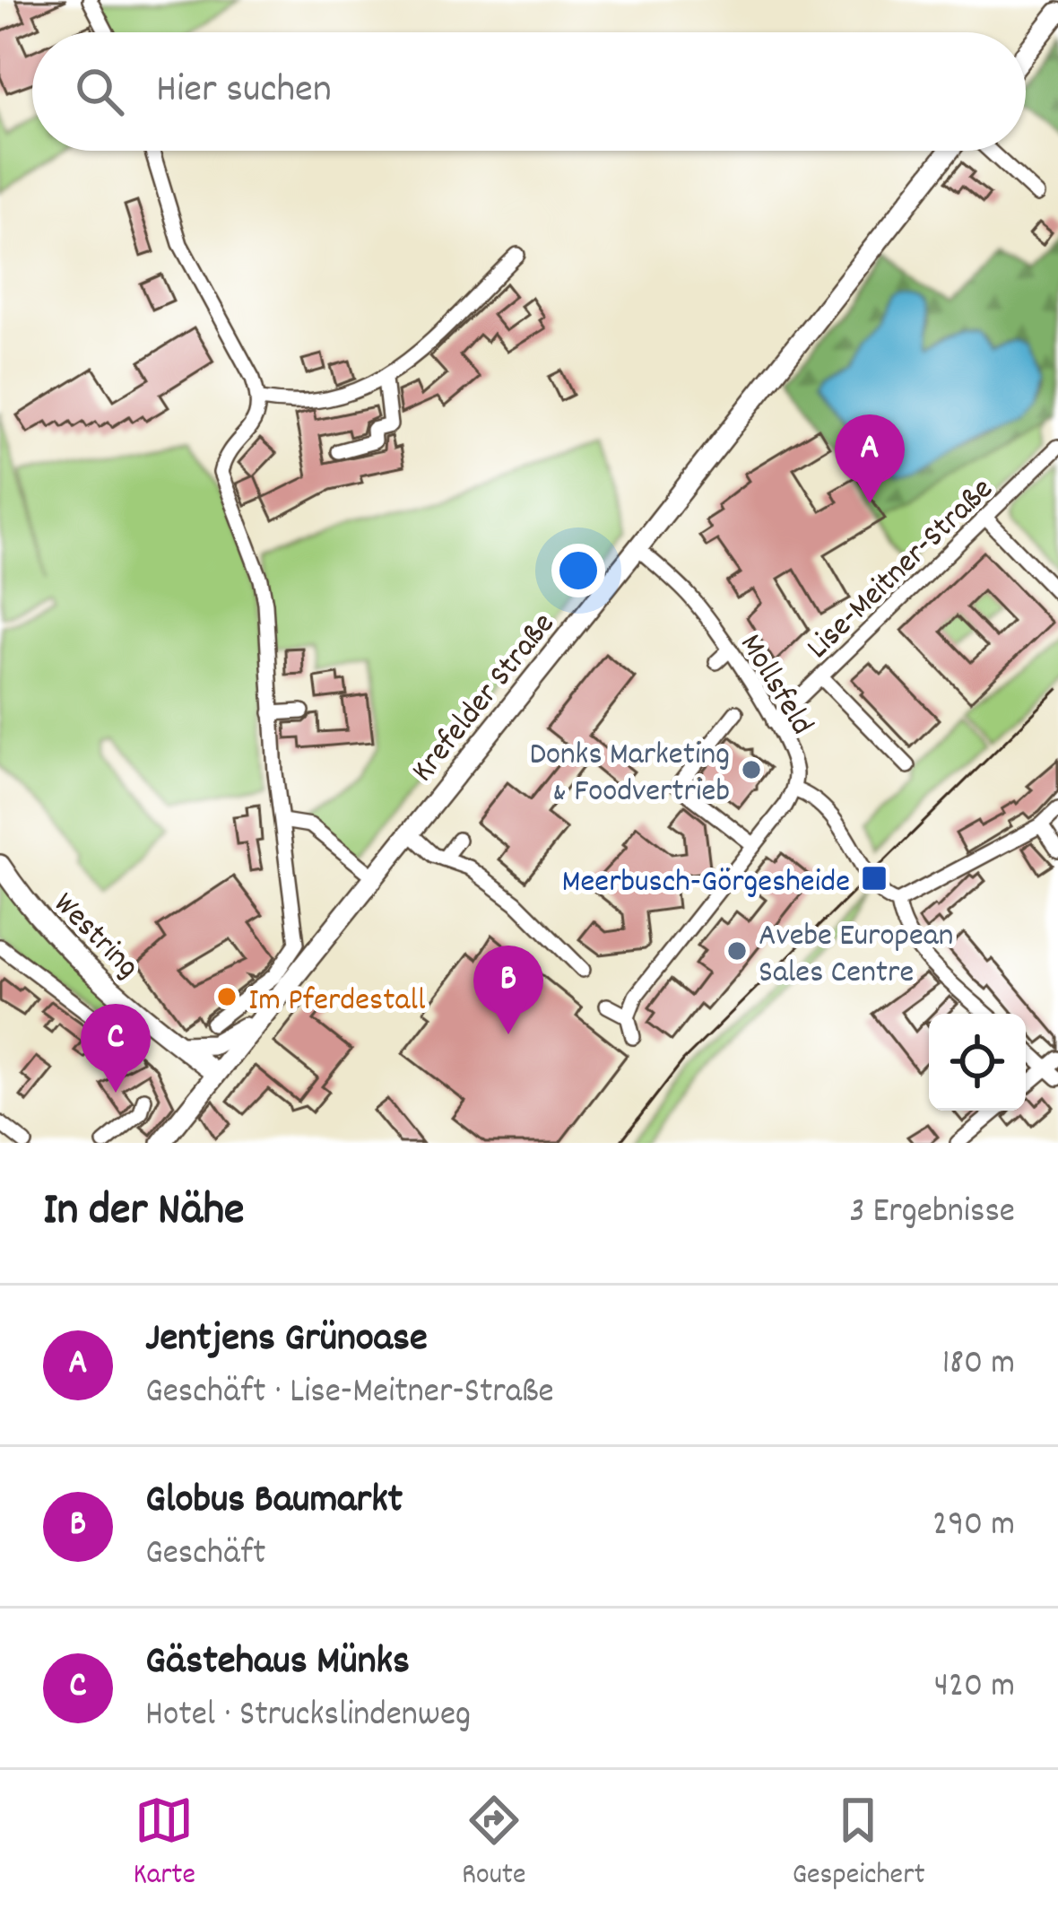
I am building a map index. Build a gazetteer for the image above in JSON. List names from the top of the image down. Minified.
{"streets":{"main road":["Krefelder Straße","Westring"],"street":["Lise-Meitner-Straße","Mollsfeld"]},"crossings":[["Lise-Meitner-Straße","Mollsfeld"],["Mollsfeld","Krefelder Straße"],["Krefelder Straße","Westring"]],"places":{"other":["Donks Marketing & Foodvertrieb","Avebe European Sales Centre","Im Pferdestall"],"transit":["Meerbusch-Görgesheide"]},"page":{"search":"Hier suchen","pins":["A","B","C"],"heading":["In der Nähe","3 Ergebnisse"],"list":[{"mark":"A","name":"Jentjens Grünoase","note":"Geschäft · Lise-Meitner-Straße","value":"180 m"},{"mark":"B","name":"Globus Baumarkt","note":"Geschäft","value":"290 m"},{"mark":"C","name":"Gästehaus Münks","note":"Hotel · Struckslindenweg","value":"420 m"}],"nav":["Karte","Route","Gespeichert"]}}
